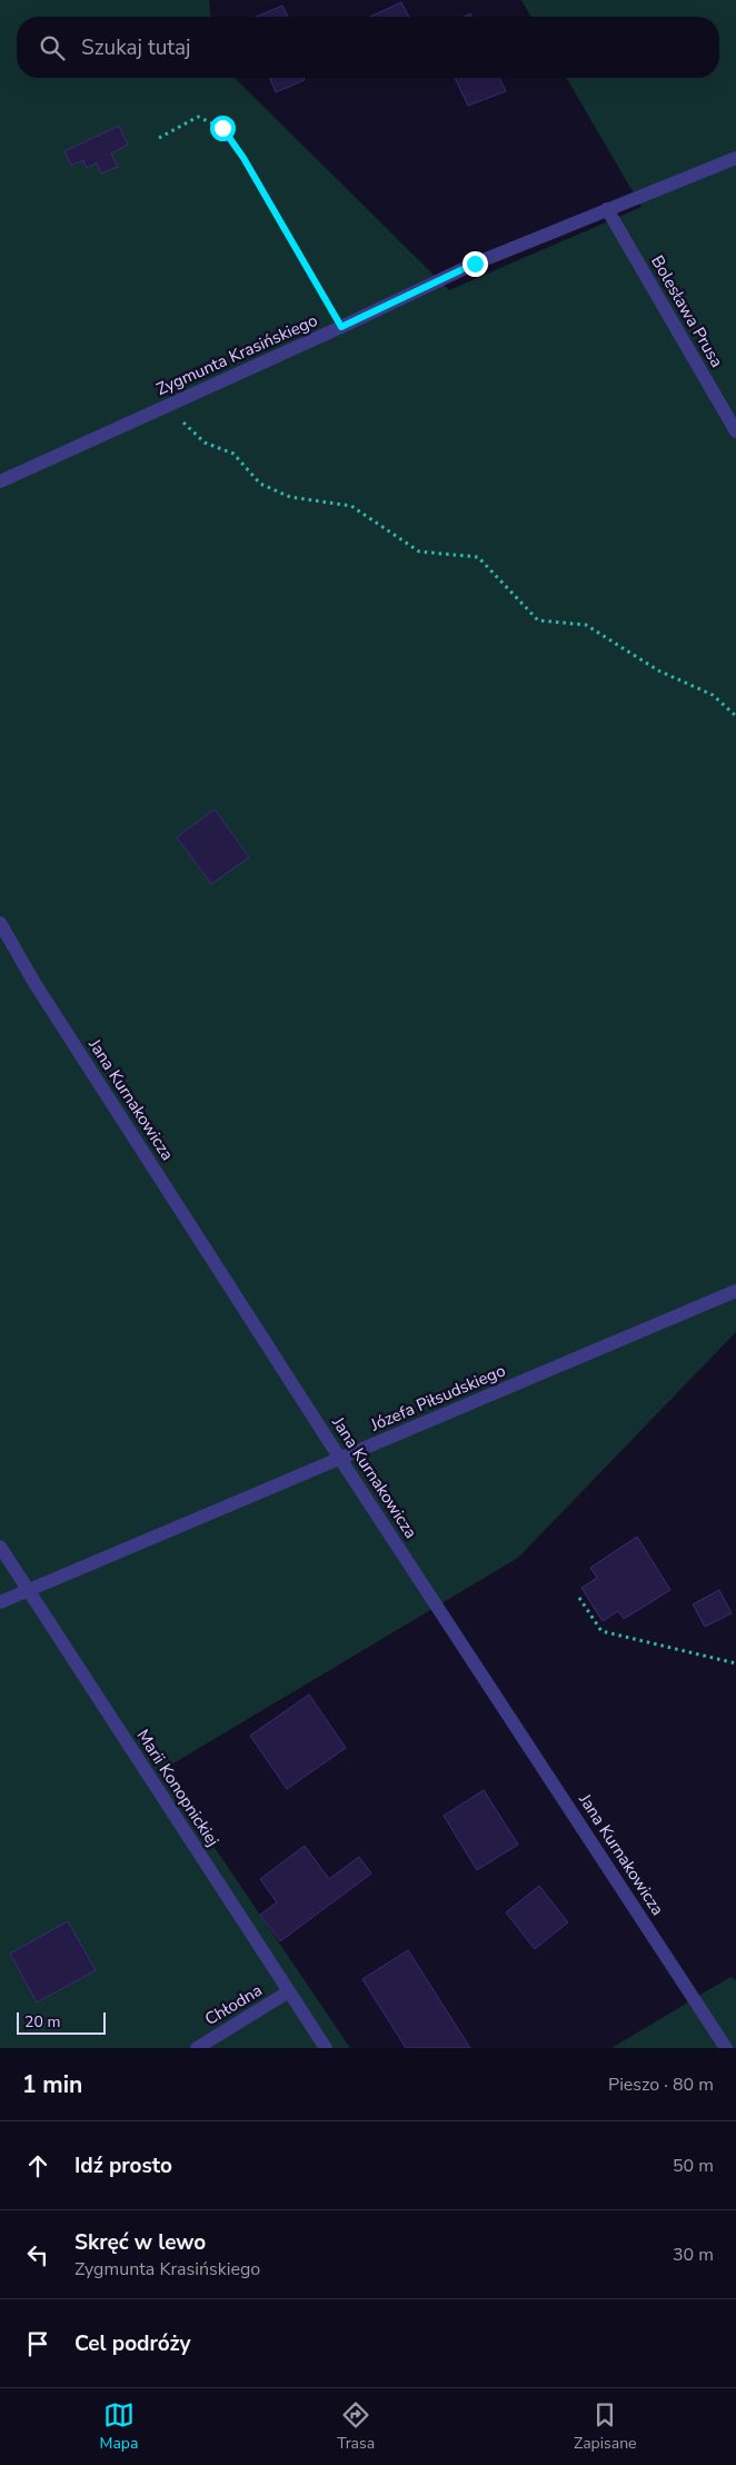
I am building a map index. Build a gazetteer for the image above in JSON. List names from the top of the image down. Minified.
{"streets":{"street":["Bolesława Prusa","Zygmunta Krasińskiego","Jana Kurnakowicza","Józefa Piłsudskiego","Marii Konopnickiej","Chłodna"]},"crossings":[["Bolesława Prusa","Zygmunta Krasińskiego"],["Jana Kurnakowicza","Józefa Piłsudskiego"],["Józefa Piłsudskiego","Marii Konopnickiej"],["Marii Konopnickiej","Chłodna"]],"scale_bar":"20 m","page":{"search":"Szukaj tutaj","scale":"20 m","heading":["1 min","Pieszo · 80 m"],"list":[["Idź prosto","50 m"],["Skręć w lewo","Zygmunta Krasińskiego","30 m"],"Cel podróży"],"nav":["Mapa","Trasa","Zapisane"]}}
